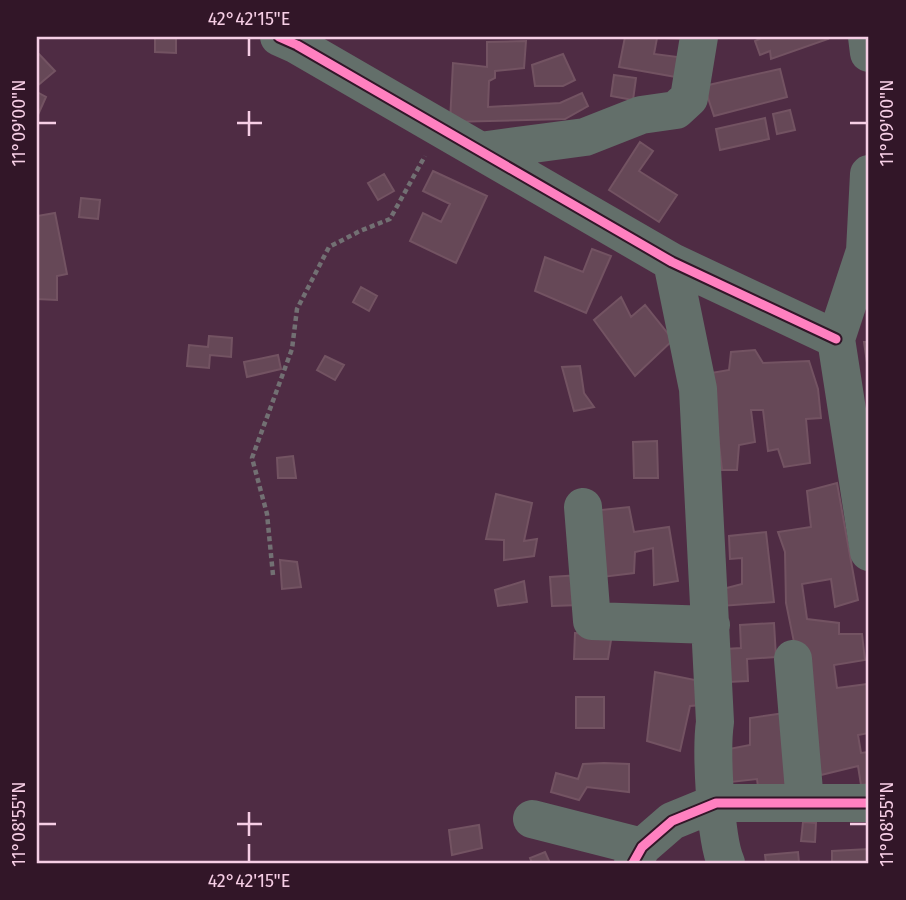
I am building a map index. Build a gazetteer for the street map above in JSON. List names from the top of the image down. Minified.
{"coordinates":["42°42'15\"E","11°09'00\"N","11°08'55\"N"]}
